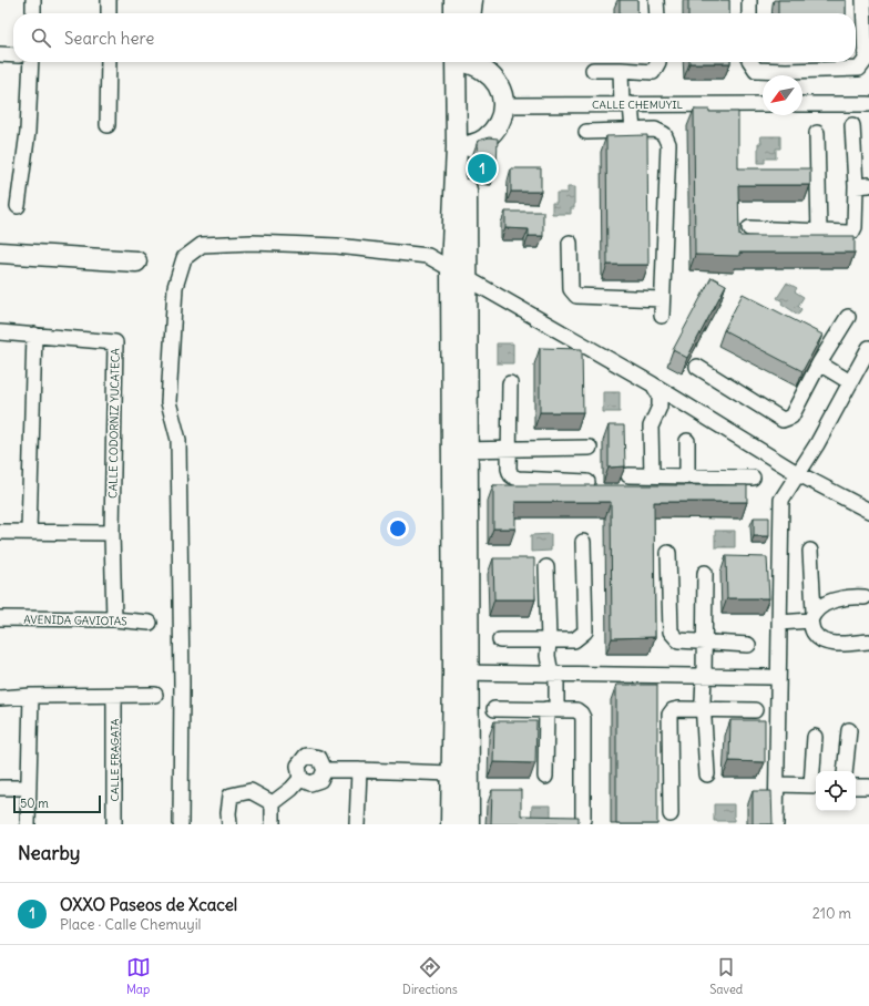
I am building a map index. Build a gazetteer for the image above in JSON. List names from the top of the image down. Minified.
{"streets":{"street":["CALLE CHEMUYIL","CALLE CODORNIZ YUCATECA","AVENIDA GAVIOTAS","CALLE FRAGATA"]},"crossings":[["CALLE CODORNIZ YUCATECA","AVENIDA GAVIOTAS"]],"scale_bar":"50 m","north":"bottom left","page":{"search":"Search here","pins":"1","scale":"50 m","heading":"Nearby","list":[{"mark":"1","name":"OXXO Paseos de Xcacel","note":"Place · Calle Chemuyil","value":"210 m"}],"nav":["Map","Directions","Saved"]}}
